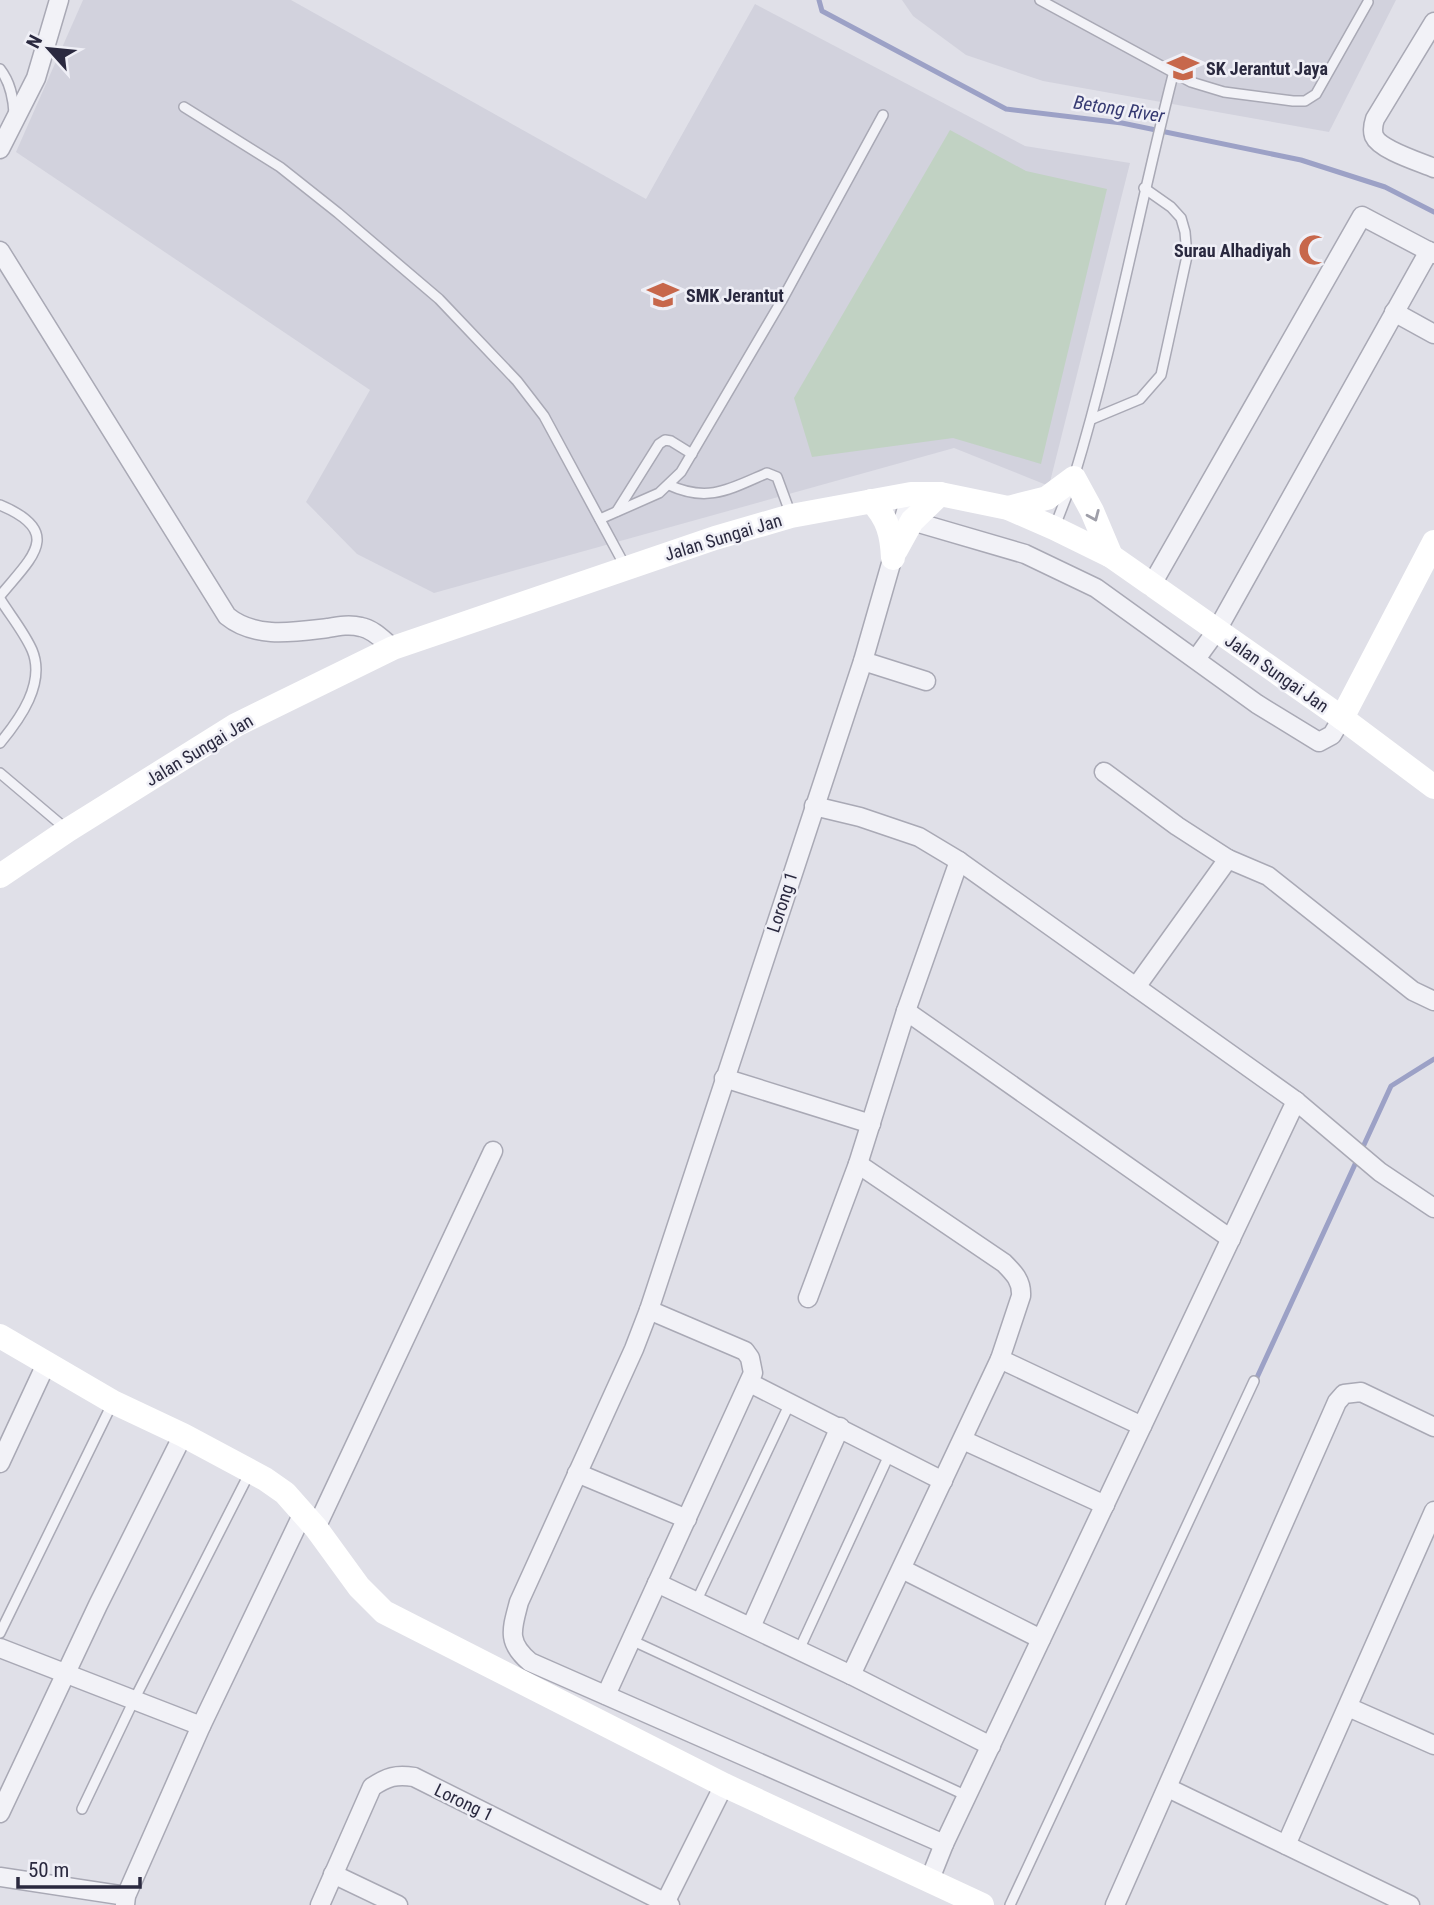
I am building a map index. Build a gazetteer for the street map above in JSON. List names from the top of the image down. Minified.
{"streets":{"main road":["Jalan Sungai Jan"],"street":["Lorong 1"]},"crossings":[["Jalan Sungai Jan","Lorong 1"]],"water":["Betong River"],"places":{"school or university":["SK Jerantut Jaya","SMK Jerantut"],"mosque":["Surau Alhadiyah"]},"scale_bar":"50 m","north":"top left"}
